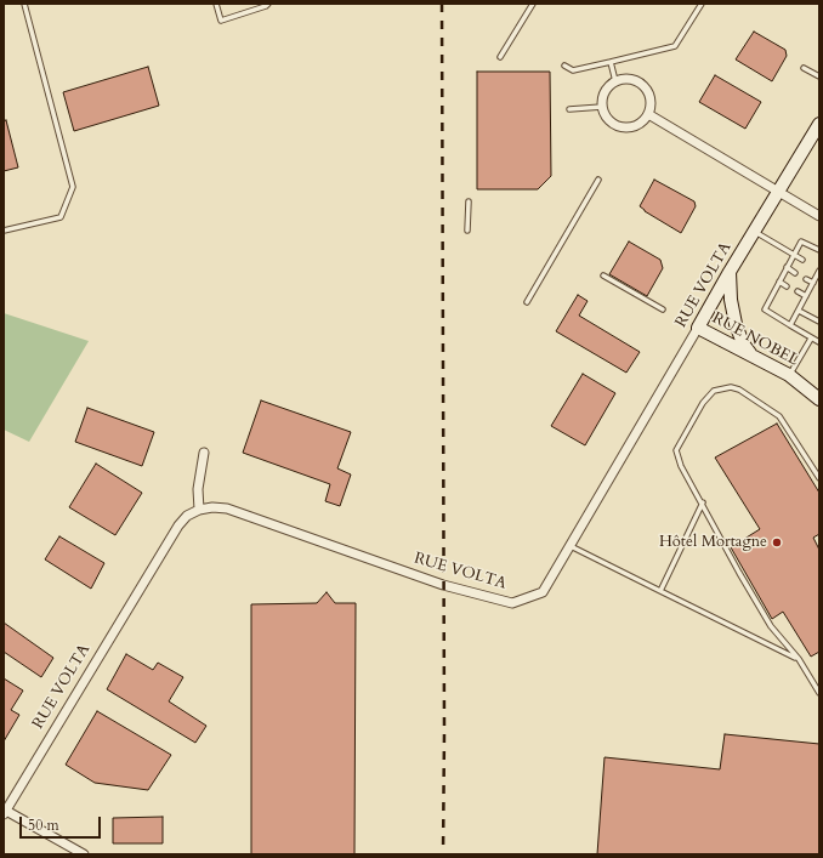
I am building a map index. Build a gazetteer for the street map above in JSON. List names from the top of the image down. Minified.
{"streets":{"street":["RUE VOLTA","RUE NOBEL"]},"crossings":[["RUE VOLTA","RUE NOBEL"]],"places":["Hôtel Mortagne"],"scale_bar":"50 m"}
